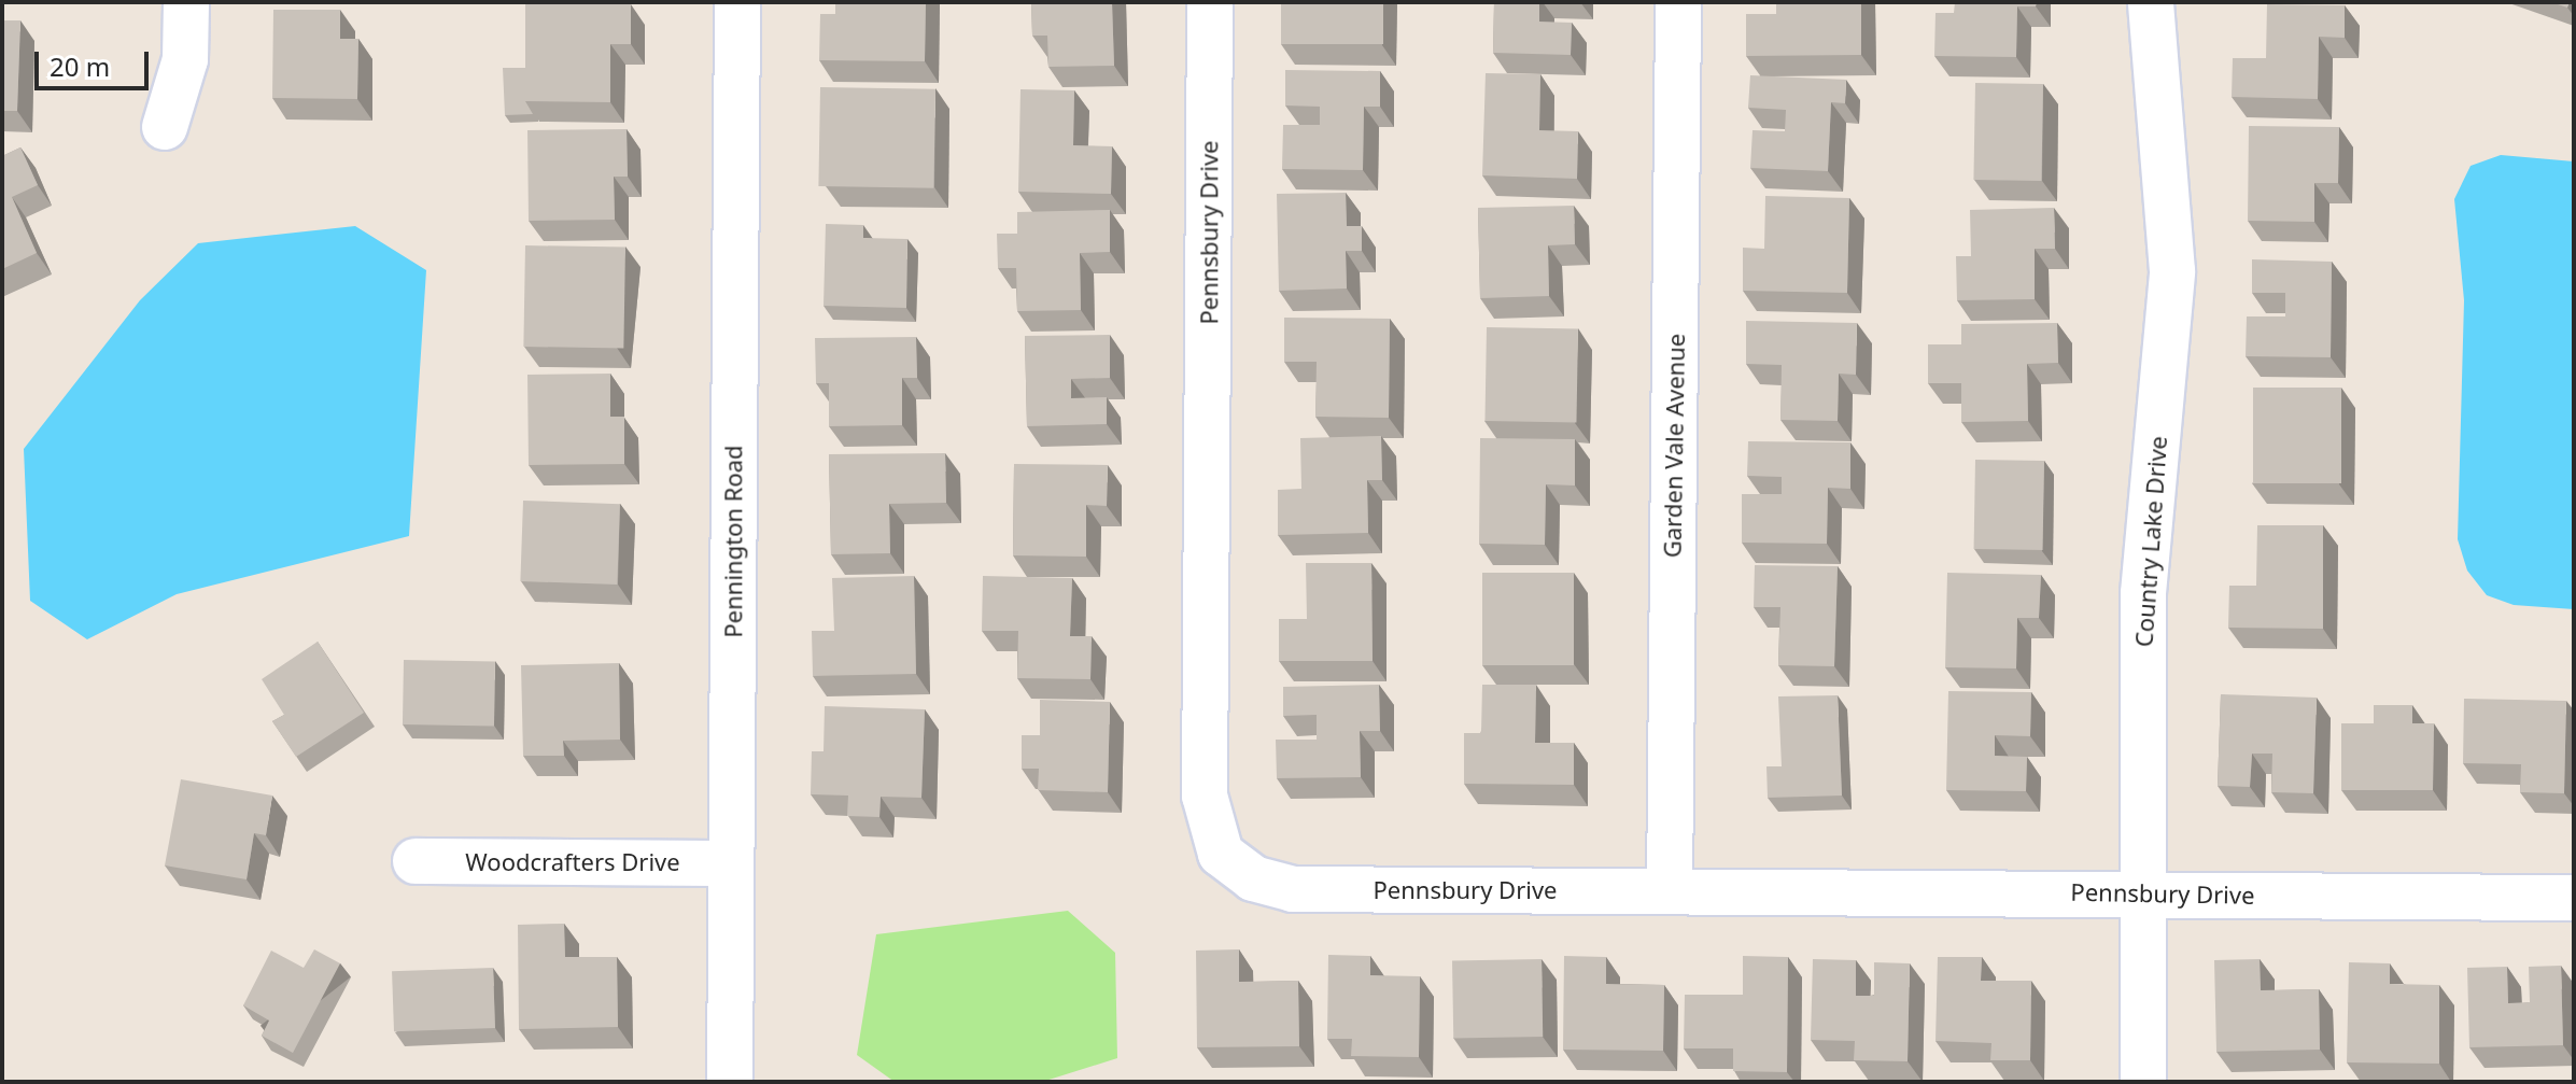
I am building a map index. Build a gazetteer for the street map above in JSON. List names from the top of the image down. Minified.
{"streets":{"street":["Pennsbury Drive","Garden Vale Avenue","Pennington Road","Country Lake Drive","Woodcrafters Drive"]},"crossings":[["Pennsbury Drive","Garden Vale Avenue"],["Pennsbury Drive","Country Lake Drive"],["Pennington Road","Woodcrafters Drive"]],"scale_bar":"20 m"}
